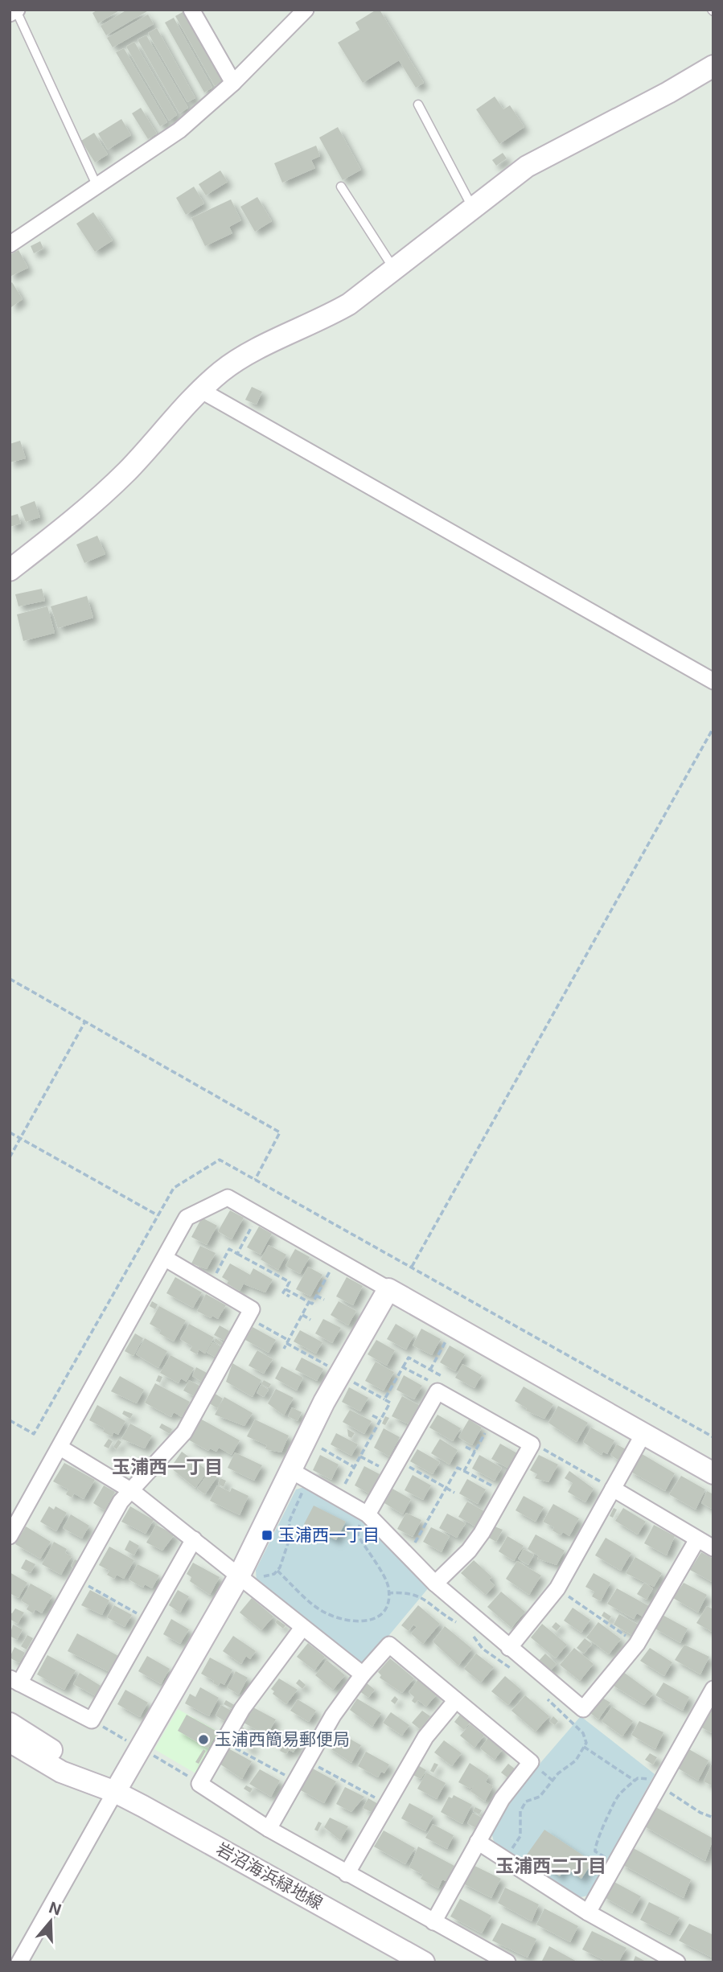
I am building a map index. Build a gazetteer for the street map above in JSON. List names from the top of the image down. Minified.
{"streets":{"street":["岩沼海浜緑地線"]},"districts":["玉浦西一丁目","玉浦西二丁目"],"places":{"transit":["玉浦西一丁目"],"other":["玉浦西簡易郵便局"]},"north":"top"}
